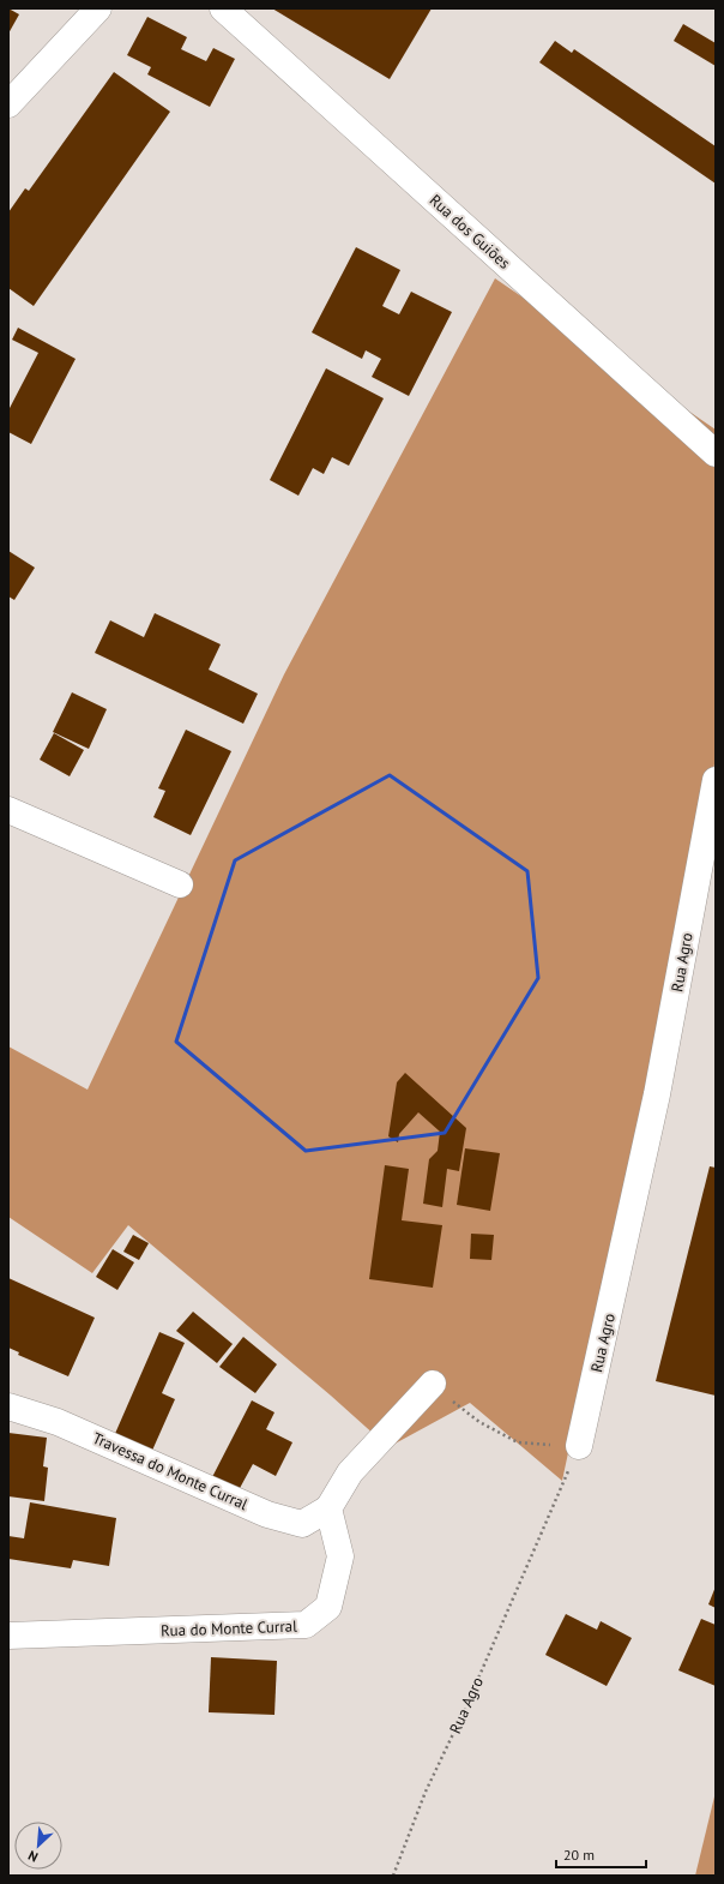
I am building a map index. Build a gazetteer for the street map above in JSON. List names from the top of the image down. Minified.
{"streets":{"street":["Rua dos Guiões","Rua Agro","Travessa do Monte Curral","Rua do Monte Curral"]},"crossings":[["Travessa do Monte Curral","Rua do Monte Curral"]],"scale_bar":"20 m","north":"bottom left"}
